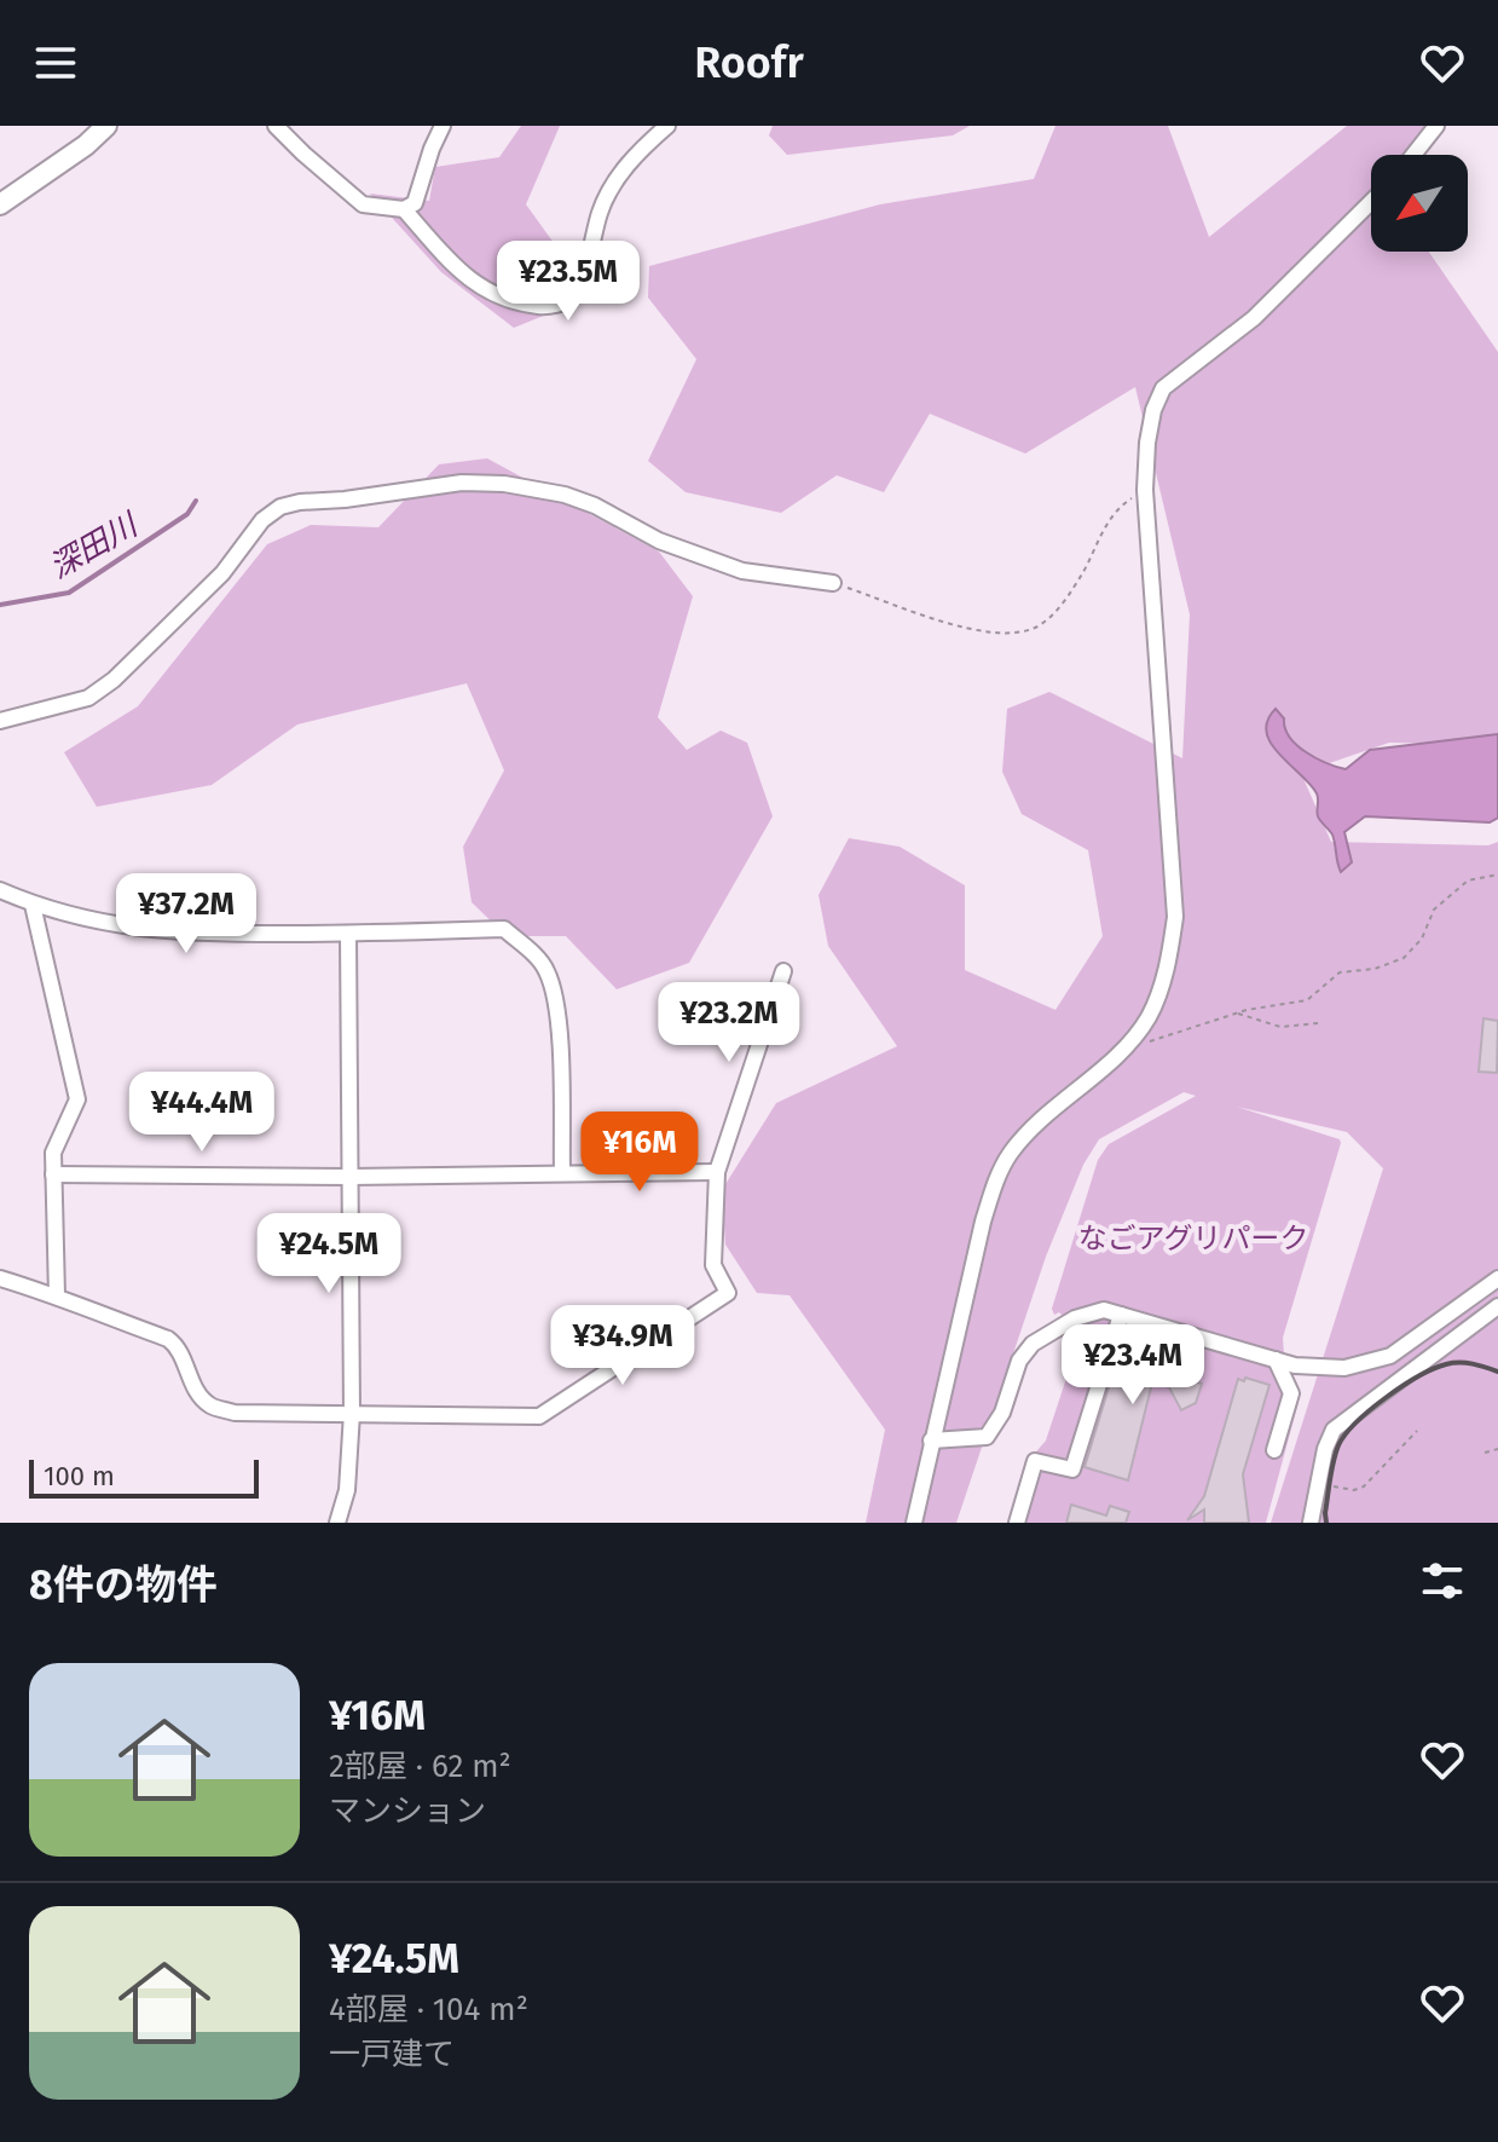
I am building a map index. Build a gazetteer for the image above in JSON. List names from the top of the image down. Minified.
{"water":["深田川"],"parks":["なごアグリパーク"],"scale_bar":"100 m","north":"bottom left","page":{"header":"Roofr","price":["¥23.5M","¥37.2M","¥23.2M","¥44.4M","¥16M","¥24.5M","¥34.9M","¥23.4M"],"scale":"100 m","heading":"8件の物件","list":[{"name":"¥16M","note":"2部屋 · 62 m² · マンション"},{"name":"¥24.5M","note":"4部屋 · 104 m² · 一戸建て"}]}}
